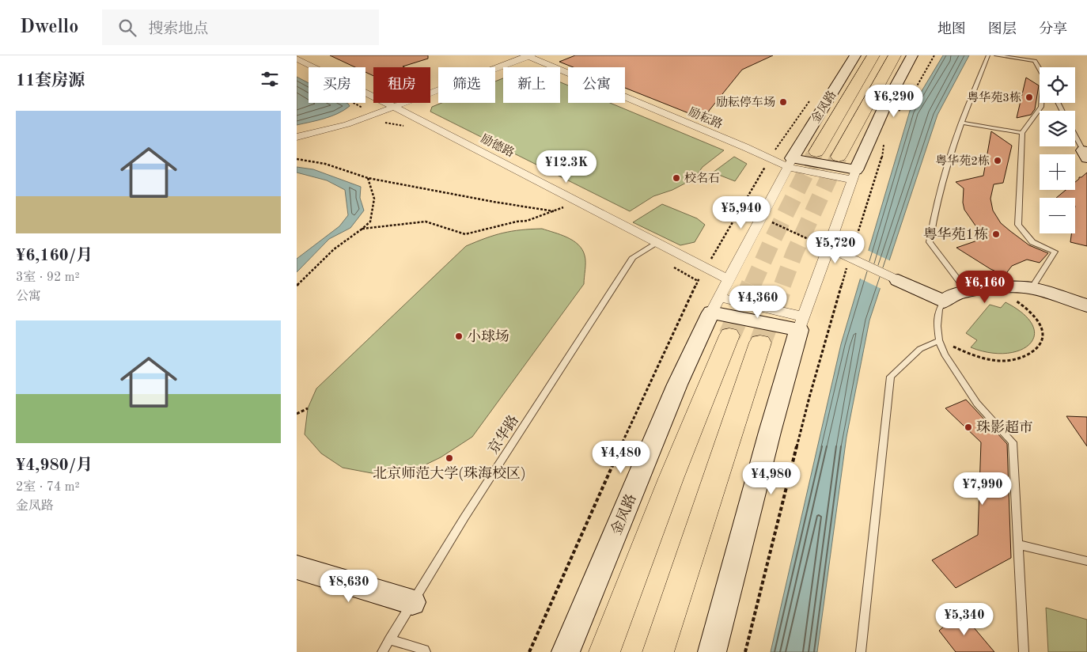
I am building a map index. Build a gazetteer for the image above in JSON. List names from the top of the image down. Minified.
{"streets":{"highway":["金凤路"],"street":["励耘路","励德路"],"lane":["京华路"]},"crossings":[["金凤路","励耘路"],["励德路","京华路"]],"places":["粤华苑3栋","励耘停车场","粤华苑2栋","校名石","粤华苑1栋","小球场","珠影超市","北京师范大学(珠海校区)"],"page":{"header":"Dwello","search":"搜索地点","nav":["地图","图层","分享"],"heading":"11套房源","map_buttons":["+","−"],"chip":["买房","租房","筛选","新上","公寓"],"price":["¥6,290","¥12.3K","¥5,940","¥5,720","¥6,160","¥4,360","¥4,480","¥4,980","¥7,990","¥8,630","¥5,340"],"list":[{"name":"¥6,160/月","note":"3室 · 92 m² · 公寓"},{"name":"¥4,980/月","note":"2室 · 74 m² · 金凤路"}]}}
